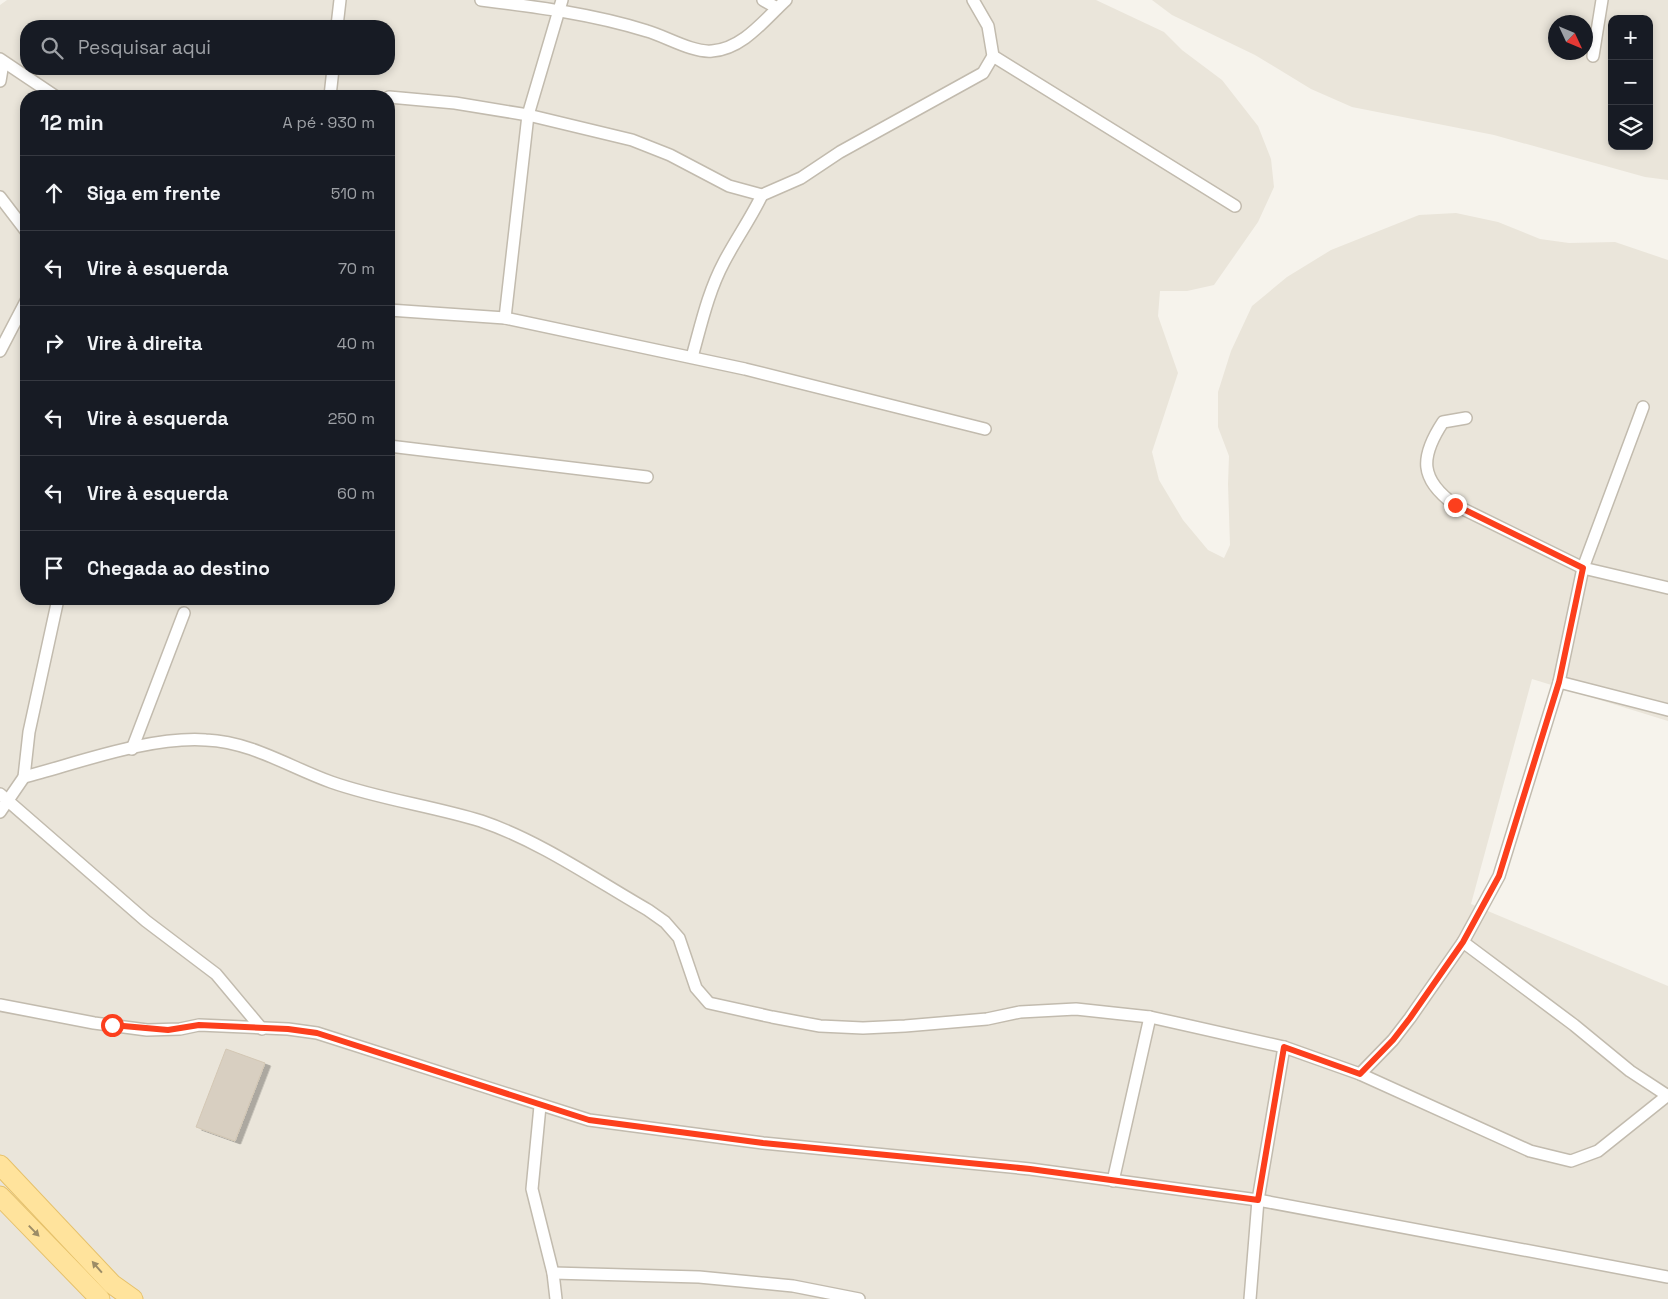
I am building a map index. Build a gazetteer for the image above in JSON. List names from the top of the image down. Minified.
{"north":"bottom right","page":{"map_buttons":["+","−"],"search":"Pesquisar aqui","heading":["12 min","A pé · 930 m"],"list":[["Siga em frente","510 m"],["Vire à esquerda","70 m"],["Vire à direita","40 m"],["Vire à esquerda","250 m"],["Vire à esquerda","60 m"],"Chegada ao destino"]}}
